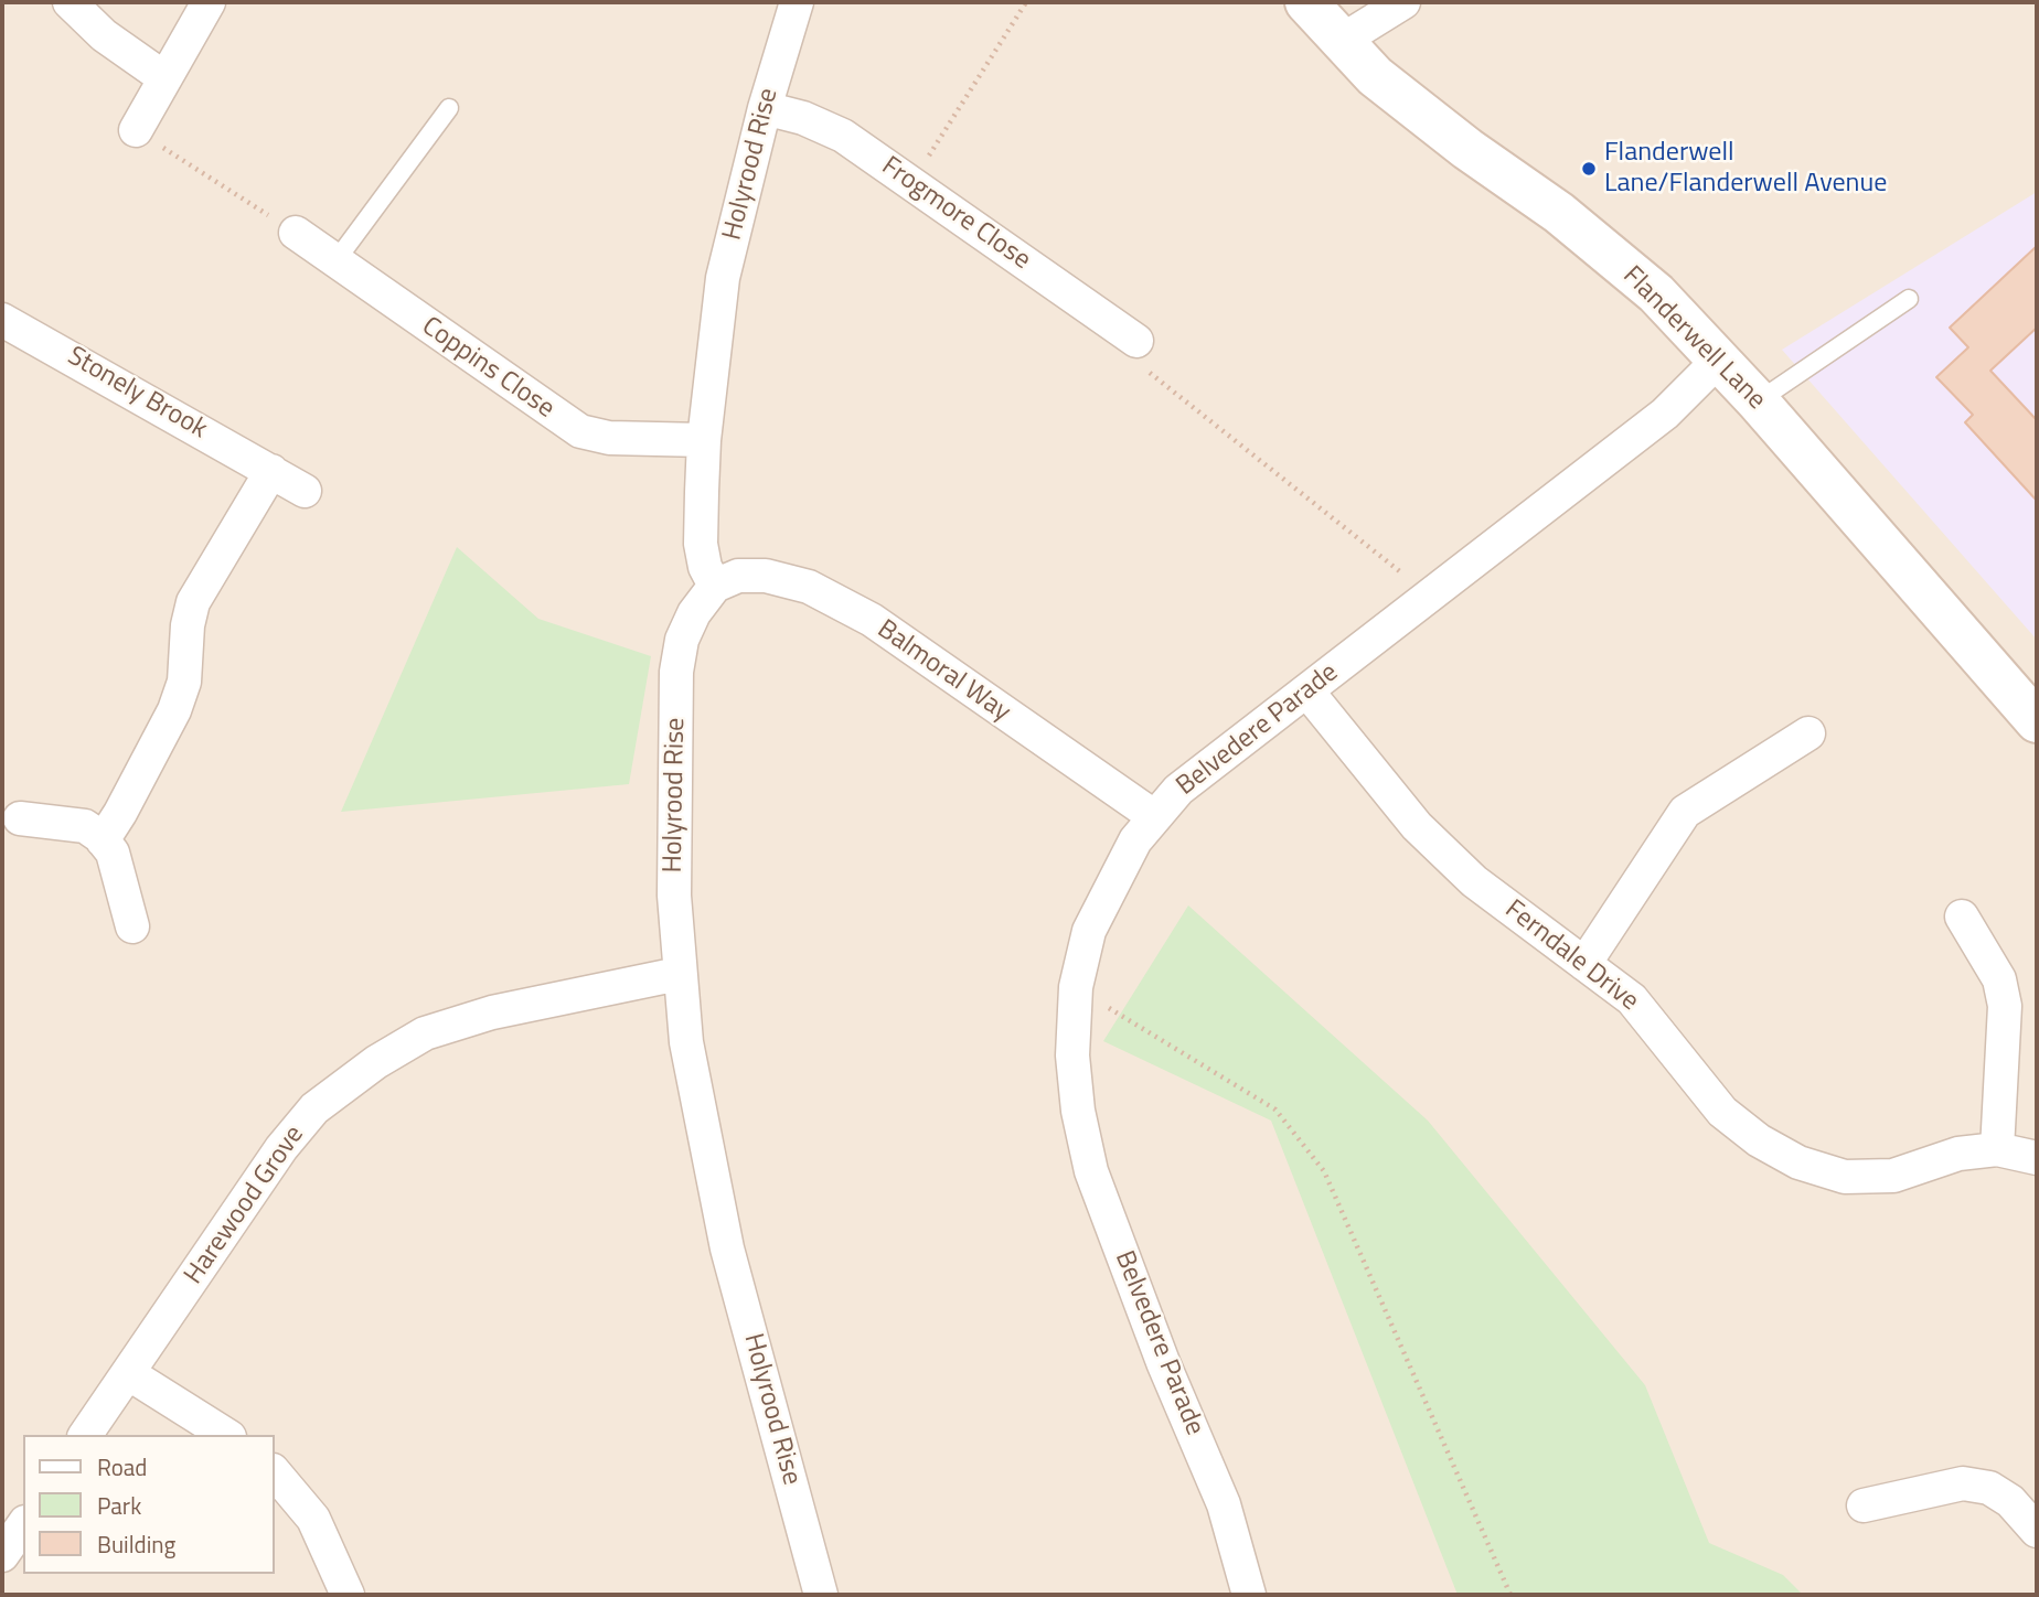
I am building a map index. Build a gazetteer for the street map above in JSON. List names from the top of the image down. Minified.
{"streets":{"street":["Holyrood Rise","Frogmore Close","Flanderwell Lane","Coppins Close","Stonely Brook","Balmoral Way","Belvedere Parade","Ferndale Drive","Harewood Grove"]},"crossings":[["Holyrood Rise","Frogmore Close"],["Holyrood Rise","Coppins Close"],["Holyrood Rise","Balmoral Way"],["Holyrood Rise","Harewood Grove"],["Flanderwell Lane","Belvedere Parade"],["Balmoral Way","Belvedere Parade"],["Belvedere Parade","Ferndale Drive"]],"places":["Flanderwell Lane/Flanderwell Avenue"],"legend":["Road","Park","Building"]}
